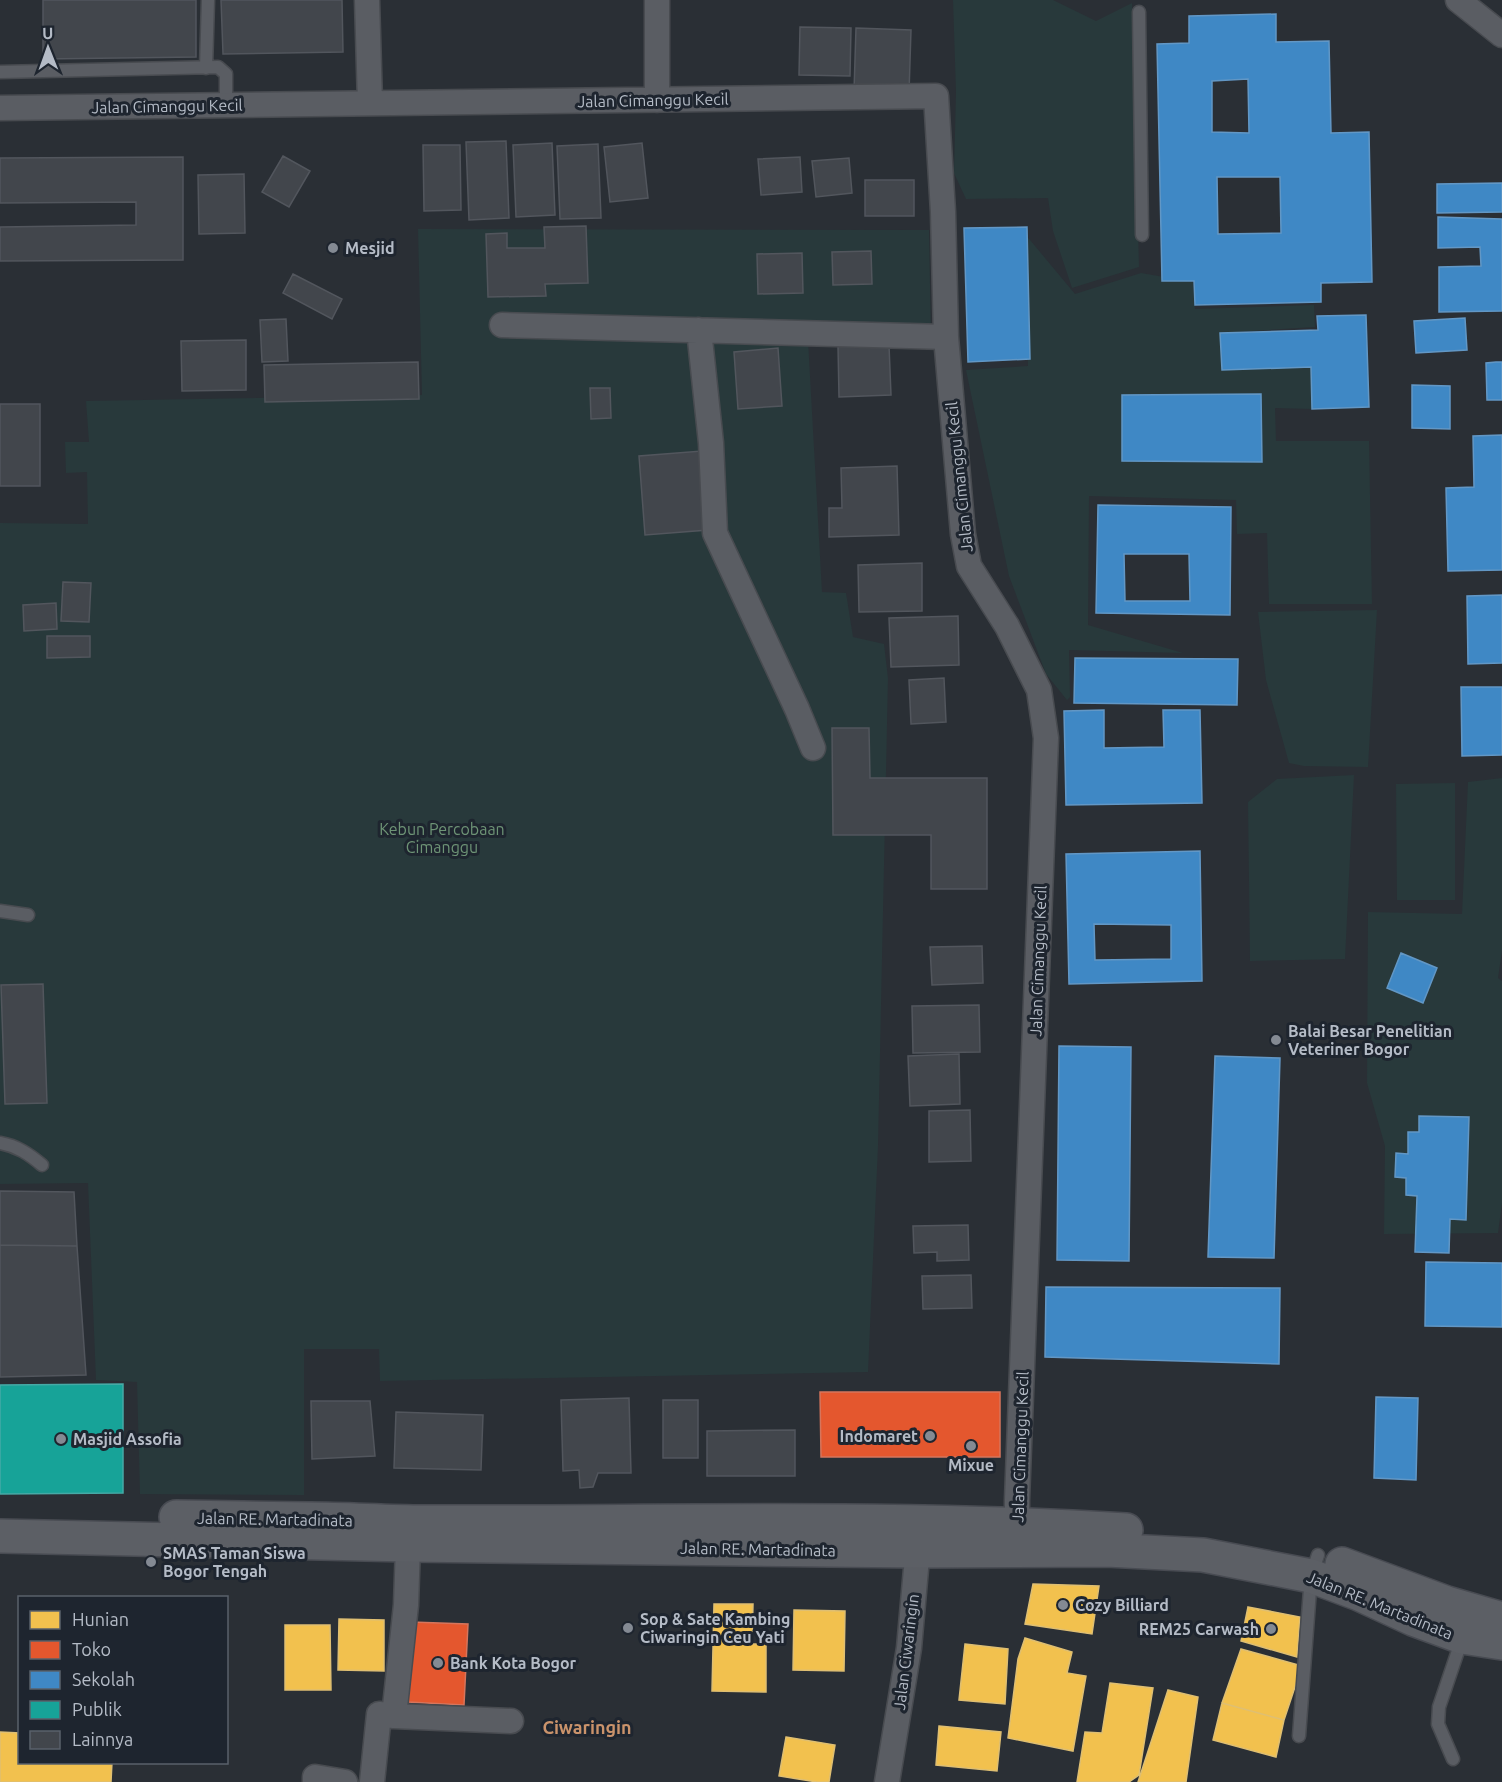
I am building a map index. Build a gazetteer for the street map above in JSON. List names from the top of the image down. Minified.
{"streets":{"main road":["Jalan RE. Martadinata"],"street":["Jalan Cimanggu Kecil","Jalan Ciwaringin"]},"crossings":[["Jalan Cimanggu Kecil","Jalan RE. Martadinata"],["Jalan RE. Martadinata","Jalan Ciwaringin"]],"districts":["Ciwaringin"],"parks":["Kebun Percobaan Cimanggu"],"places":["Mesjid","Balai Besar Penelitian Veteriner Bogor","Indomaret","Masjid Assofia","Mixue","SMAS Taman Siswa Bogor Tengah","Cozy Billiard","Sop & Sate Kambing Ciwaringin Ceu Yati","REM25 Carwash","Bank Kota Bogor"],"legend":["Hunian","Toko","Sekolah","Publik","Lainnya"],"north":"top"}
